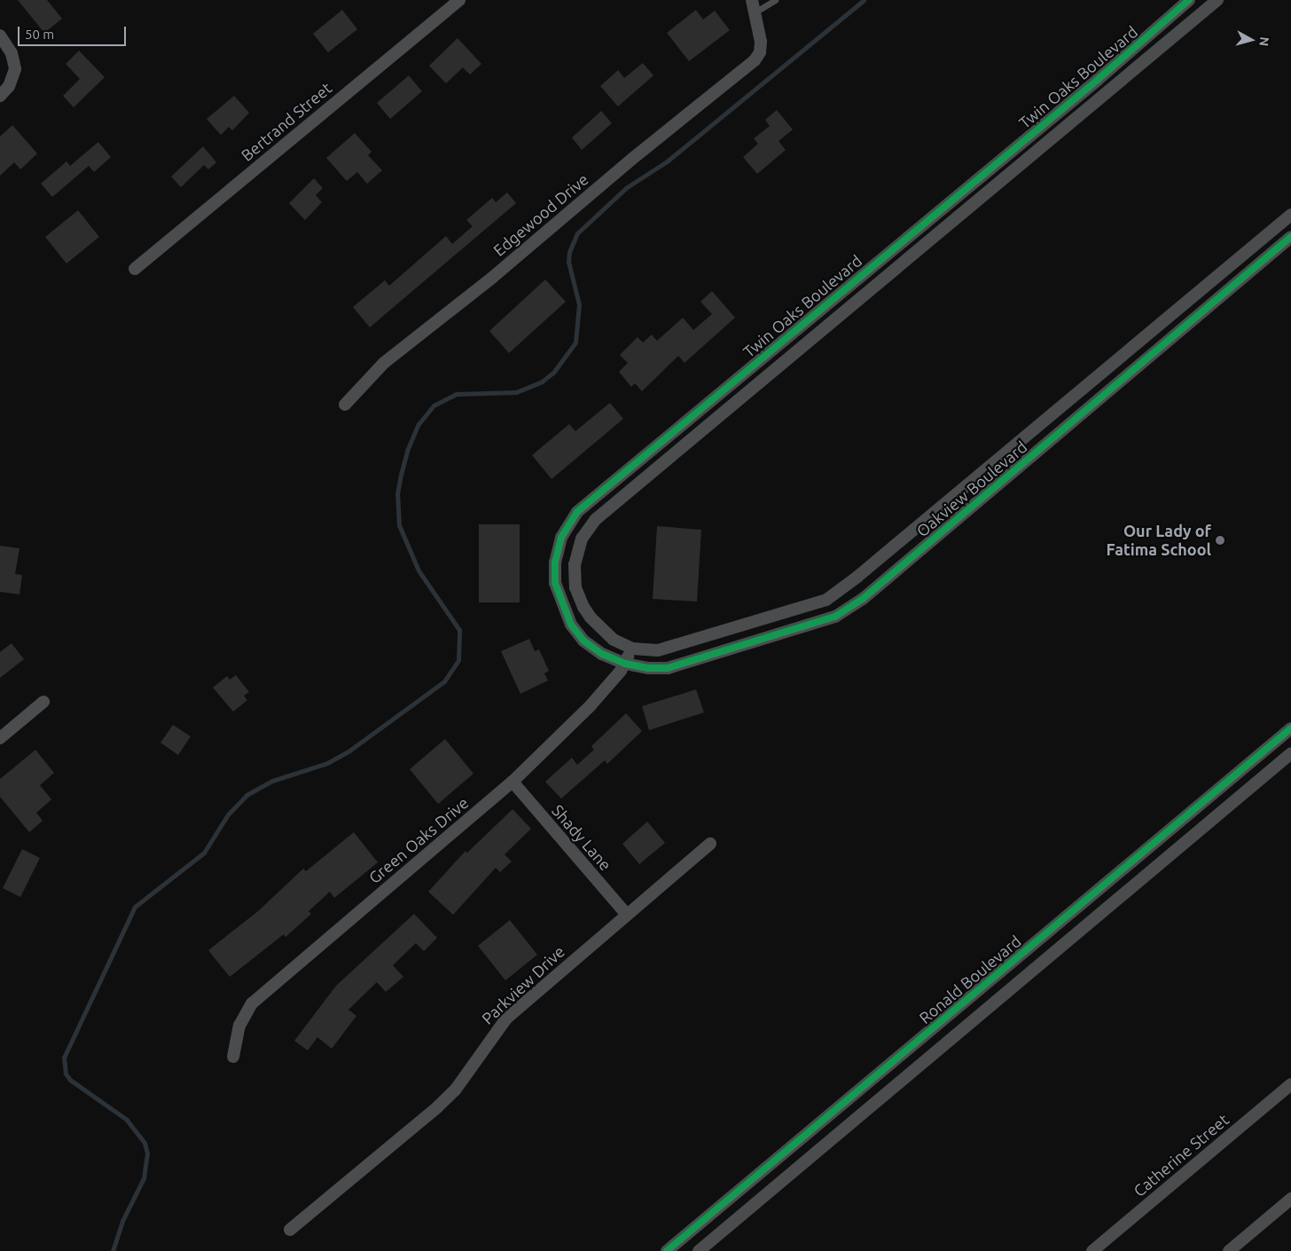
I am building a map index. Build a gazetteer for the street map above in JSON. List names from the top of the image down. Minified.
{"streets":{"street":["Twin Oaks Boulevard","Bertrand Street","Edgewood Drive","Oakview Boulevard","Shady Lane","Green Oaks Drive","Ronald Boulevard","Parkview Drive","Catherine Street"]},"crossings":[["Twin Oaks Boulevard","Oakview Boulevard"],["Twin Oaks Boulevard","Green Oaks Drive"],["Oakview Boulevard","Green Oaks Drive"],["Shady Lane","Green Oaks Drive"],["Shady Lane","Parkview Drive"]],"places":["Our Lady of Fatima School"],"scale_bar":"50 m","north":"right"}
